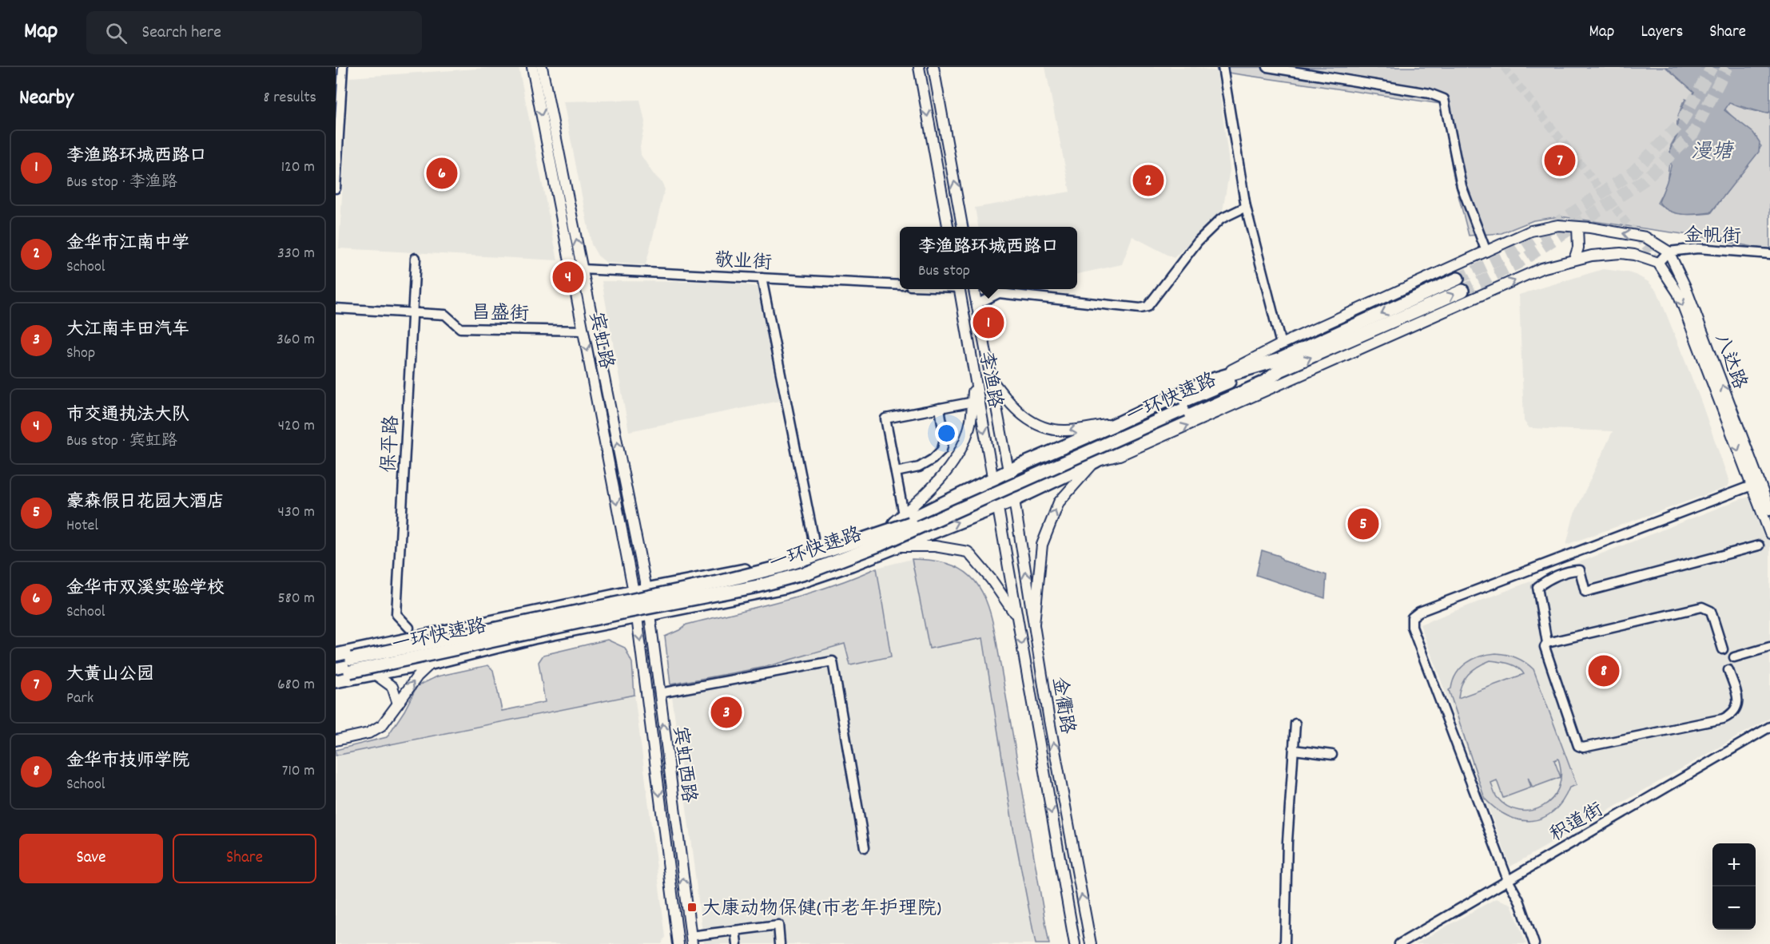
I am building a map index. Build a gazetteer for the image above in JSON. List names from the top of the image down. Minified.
{"streets":{"highway":["一环快速路"],"main road":["宾虹路","八达路","李渔路","金衢路","宾虹西路"],"street":["金帆街","敬业街","昌盛街","保平路","积道街"]},"crossings":[["金帆街","八达路"],["敬业街","宾虹路"],["昌盛街","宾虹路"],["昌盛街","保平路"],["宾虹路","宾虹西路"],["李渔路","金衢路"]],"water":["漫塘"],"places":{"transit":["大康动物保健(市老年护理院)"]},"page":{"header":"Map","search":"Search here","nav":["Map","Layers","Share"],"heading":["Nearby","8 results"],"list":[{"mark":"1","name":"李渔路环城西路口","note":"Bus stop · 李渔路","value":"120 m"},{"mark":"2","name":"金华市江南中学","note":"School","value":"330 m"},{"mark":"3","name":"大江南丰田汽车","note":"Shop","value":"360 m"},{"mark":"4","name":"市交通执法大队","note":"Bus stop · 宾虹路","value":"420 m"},{"mark":"5","name":"豪森假日花园大酒店","note":"Hotel","value":"430 m"},{"mark":"6","name":"金华市双溪实验学校","note":"School","value":"580 m"},{"mark":"7","name":"大黄山公园","note":"Park","value":"680 m"},{"mark":"8","name":"金华市技师学院","note":"School","value":"710 m"}],"pins":["7","6","2","4","1","5","8","3"],"popup":["李渔路环城西路口","Bus stop"],"buttons":["Save","Share"],"map_buttons":["+","−"]}}
